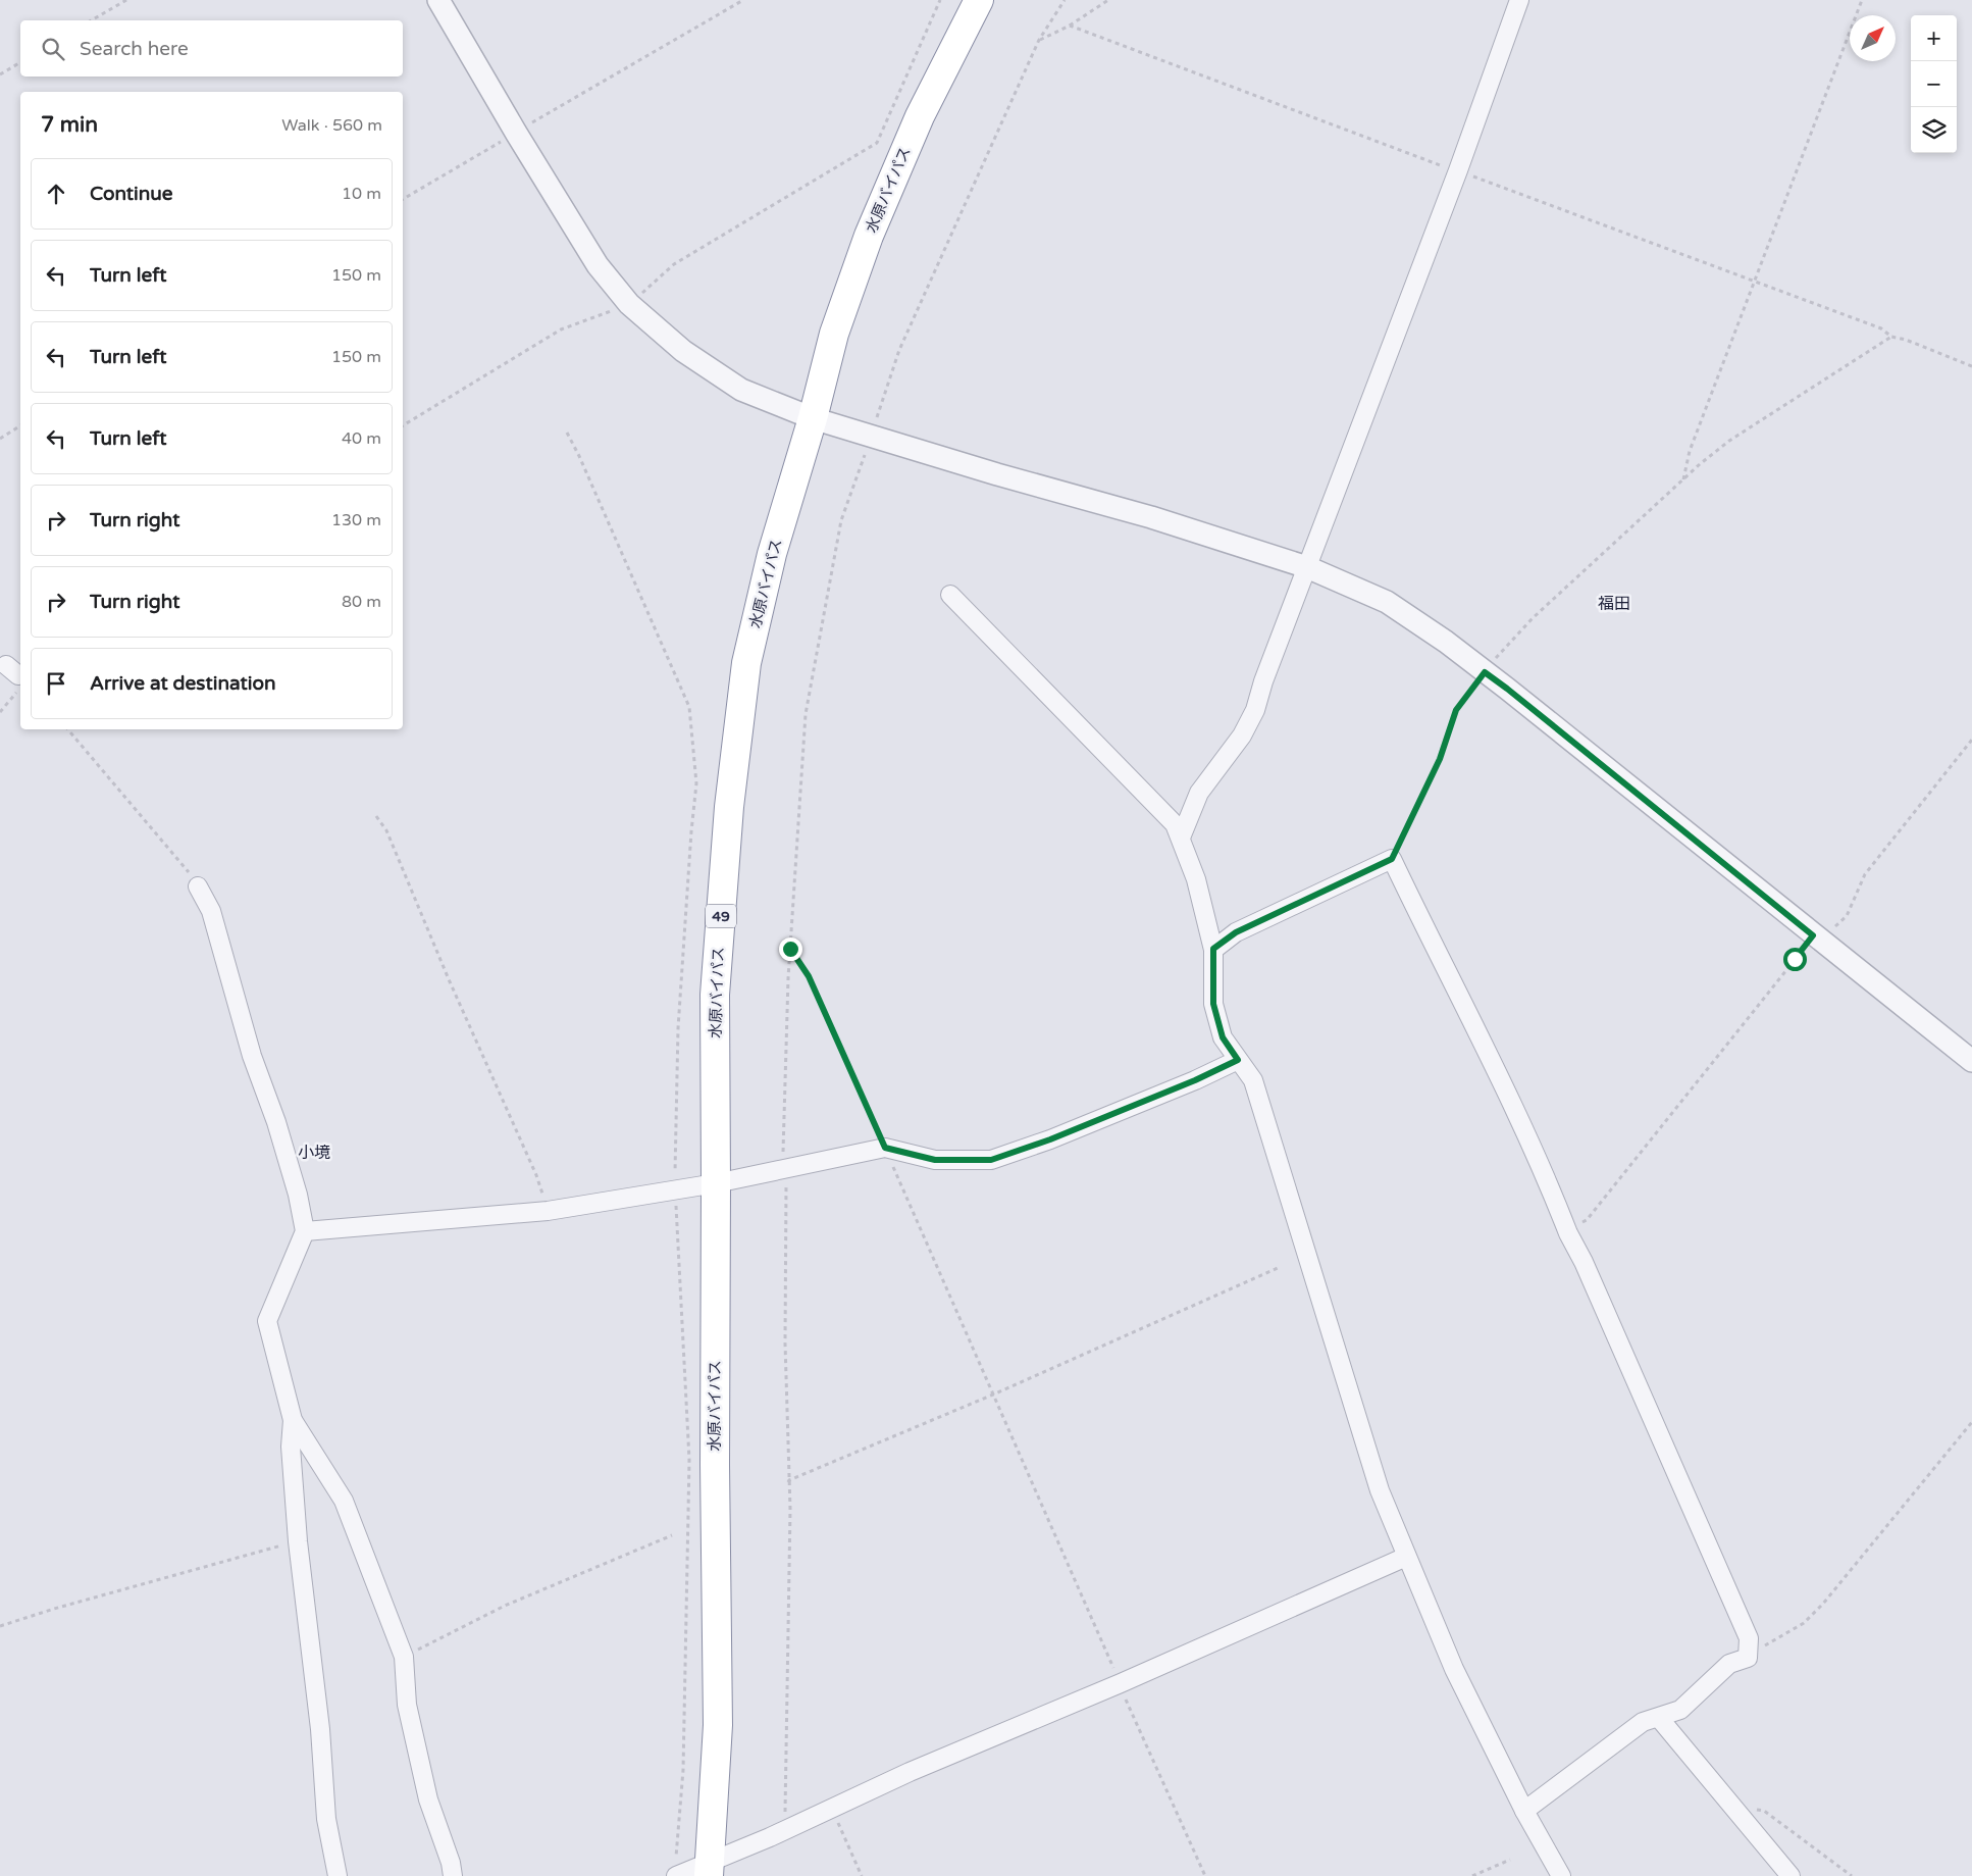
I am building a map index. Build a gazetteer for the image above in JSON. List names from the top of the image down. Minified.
{"streets":{"highway":["水原バイパス","49"]},"districts":["福田","小境"],"north":"top right","page":{"map_buttons":["+","−"],"search":"Search here","heading":["7 min","Walk · 560 m"],"list":[["Continue","10 m"],["Turn left","150 m"],["Turn left","150 m"],["Turn left","40 m"],["Turn right","130 m"],["Turn right","80 m"],"Arrive at destination"]}}
